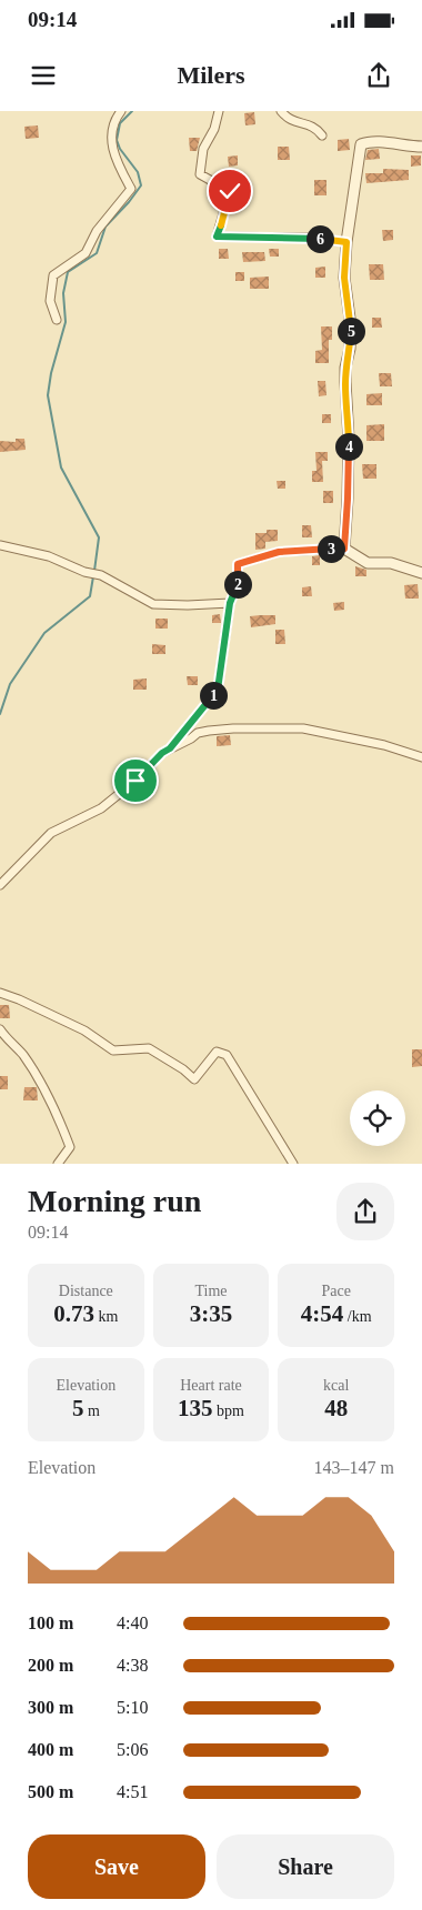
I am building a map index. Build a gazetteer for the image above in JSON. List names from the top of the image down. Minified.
{"page":{"status":"09:14","header":"Milers","pins":["6","5","4","3","2","1"],"heading":["Morning run","09:14"],"stats":[["Distance","0.73 km"],["Time","3:35"],["Pace","4:54 /km"],["Elevation","5 m"],["Heart rate","135 bpm"],["kcal","48"]],"chart":["Elevation","143–147 m"],"list":[{"name":"100 m","note":"4:40"},{"name":"200 m","note":"4:38"},{"name":"300 m","note":"5:10"},{"name":"400 m","note":"5:06"},{"name":"500 m","note":"4:51"}],"buttons":["Save","Share"]}}
